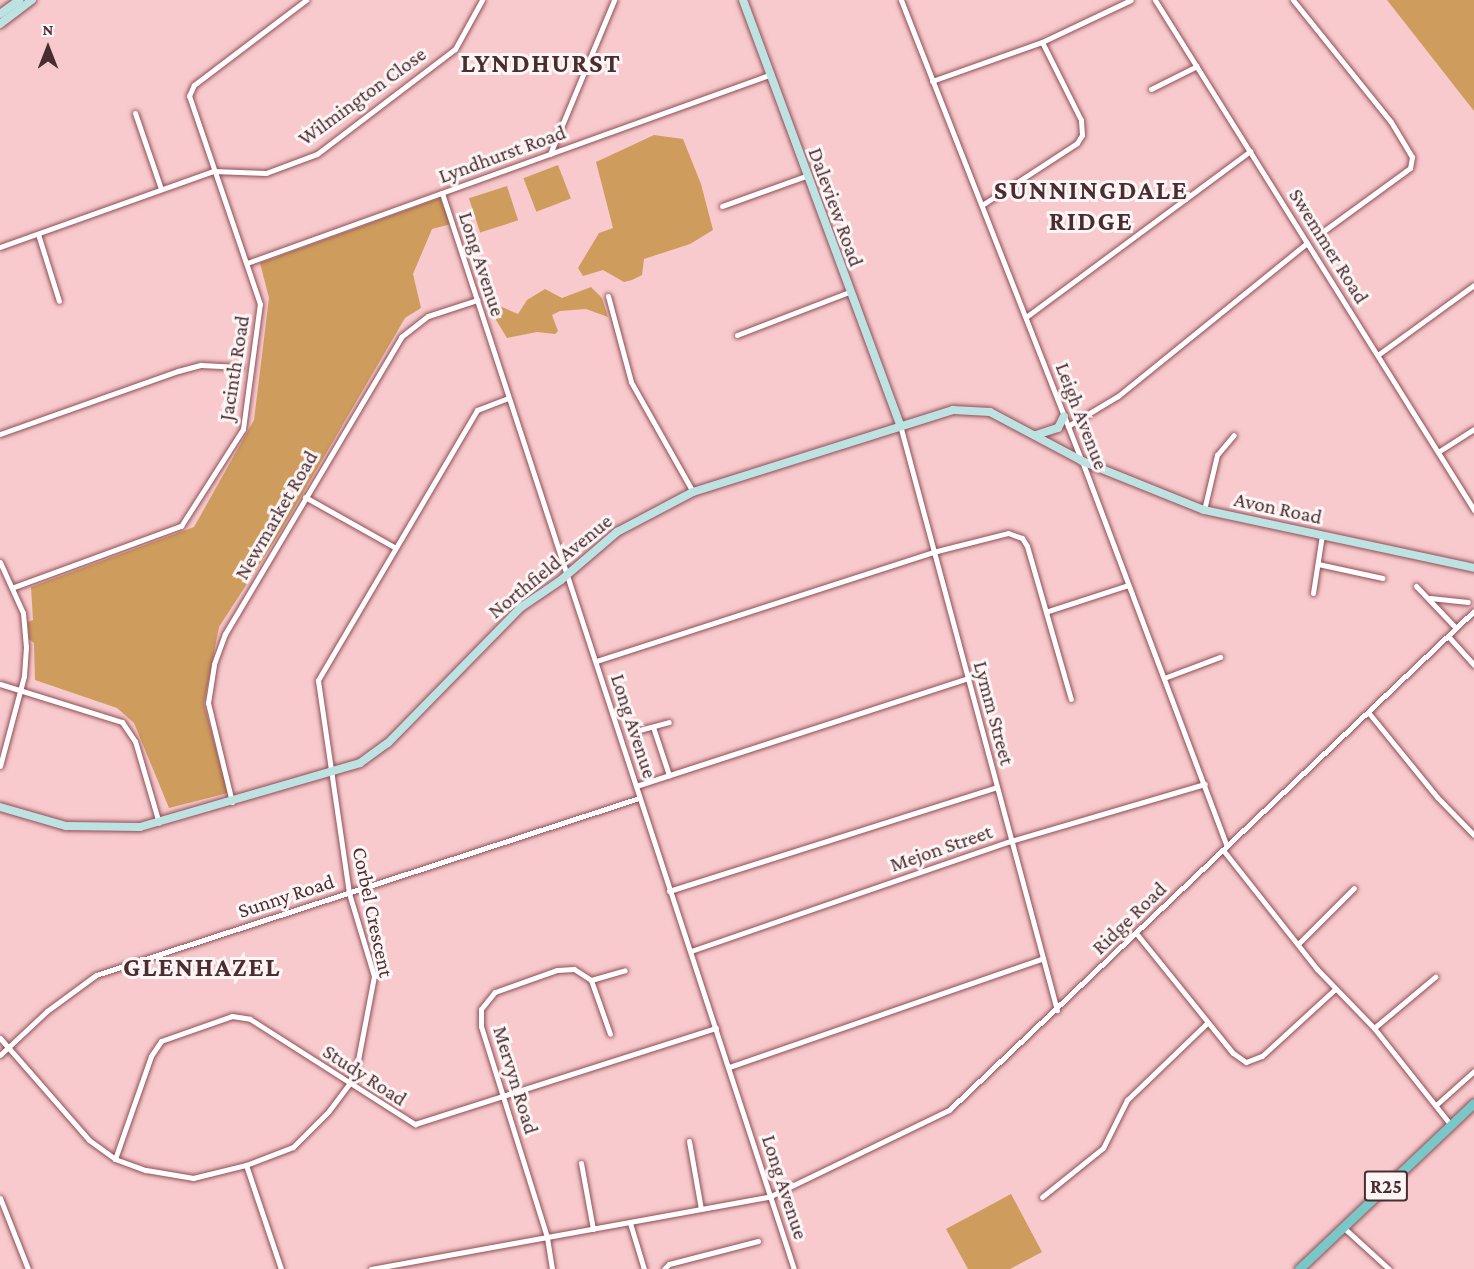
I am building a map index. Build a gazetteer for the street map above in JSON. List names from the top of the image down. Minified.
{"streets":{"main road":["Daleview Road","Avon Road","Northfield Avenue","R25"],"street":["Wilmington Close","Lyndhurst Road","Swemmer Road","Long Avenue","Jacinth Road","Leigh Avenue","Newmarket Road","Lymm Street","Mejon Street","Sunny Road","Corbel Crescent","Ridge Road","Study Road","Mervyn Road"]},"crossings":[["Wilmington Close","Jacinth Road"],["Lyndhurst Road","Daleview Road"],["Lyndhurst Road","Long Avenue"],["Lyndhurst Road","Jacinth Road"],["Daleview Road","Northfield Avenue"],["Daleview Road","Lymm Street"],["Long Avenue","Newmarket Road"],["Long Avenue","Northfield Avenue"],["Long Avenue","Mejon Street"],["Long Avenue","Sunny Road"],["Long Avenue","Corbel Crescent"],["Long Avenue","Ridge Road"],["Long Avenue","Study Road"],["Leigh Avenue","Avon Road"],["Leigh Avenue","Northfield Avenue"],["Leigh Avenue","Mejon Street"],["Leigh Avenue","Ridge Road"],["Leigh Avenue","R25"],["Avon Road","Northfield Avenue"],["Newmarket Road","Northfield Avenue"],["Northfield Avenue","Lymm Street"],["Northfield Avenue","Corbel Crescent"],["Lymm Street","Mejon Street"],["Lymm Street","Ridge Road"],["Sunny Road","Corbel Crescent"],["Corbel Crescent","Study Road"],["Ridge Road","Mervyn Road"],["Study Road","Mervyn Road"]],"districts":["LYNDHURST","SUNNINGDALE RIDGE","GLENHAZEL"],"north":"top"}
